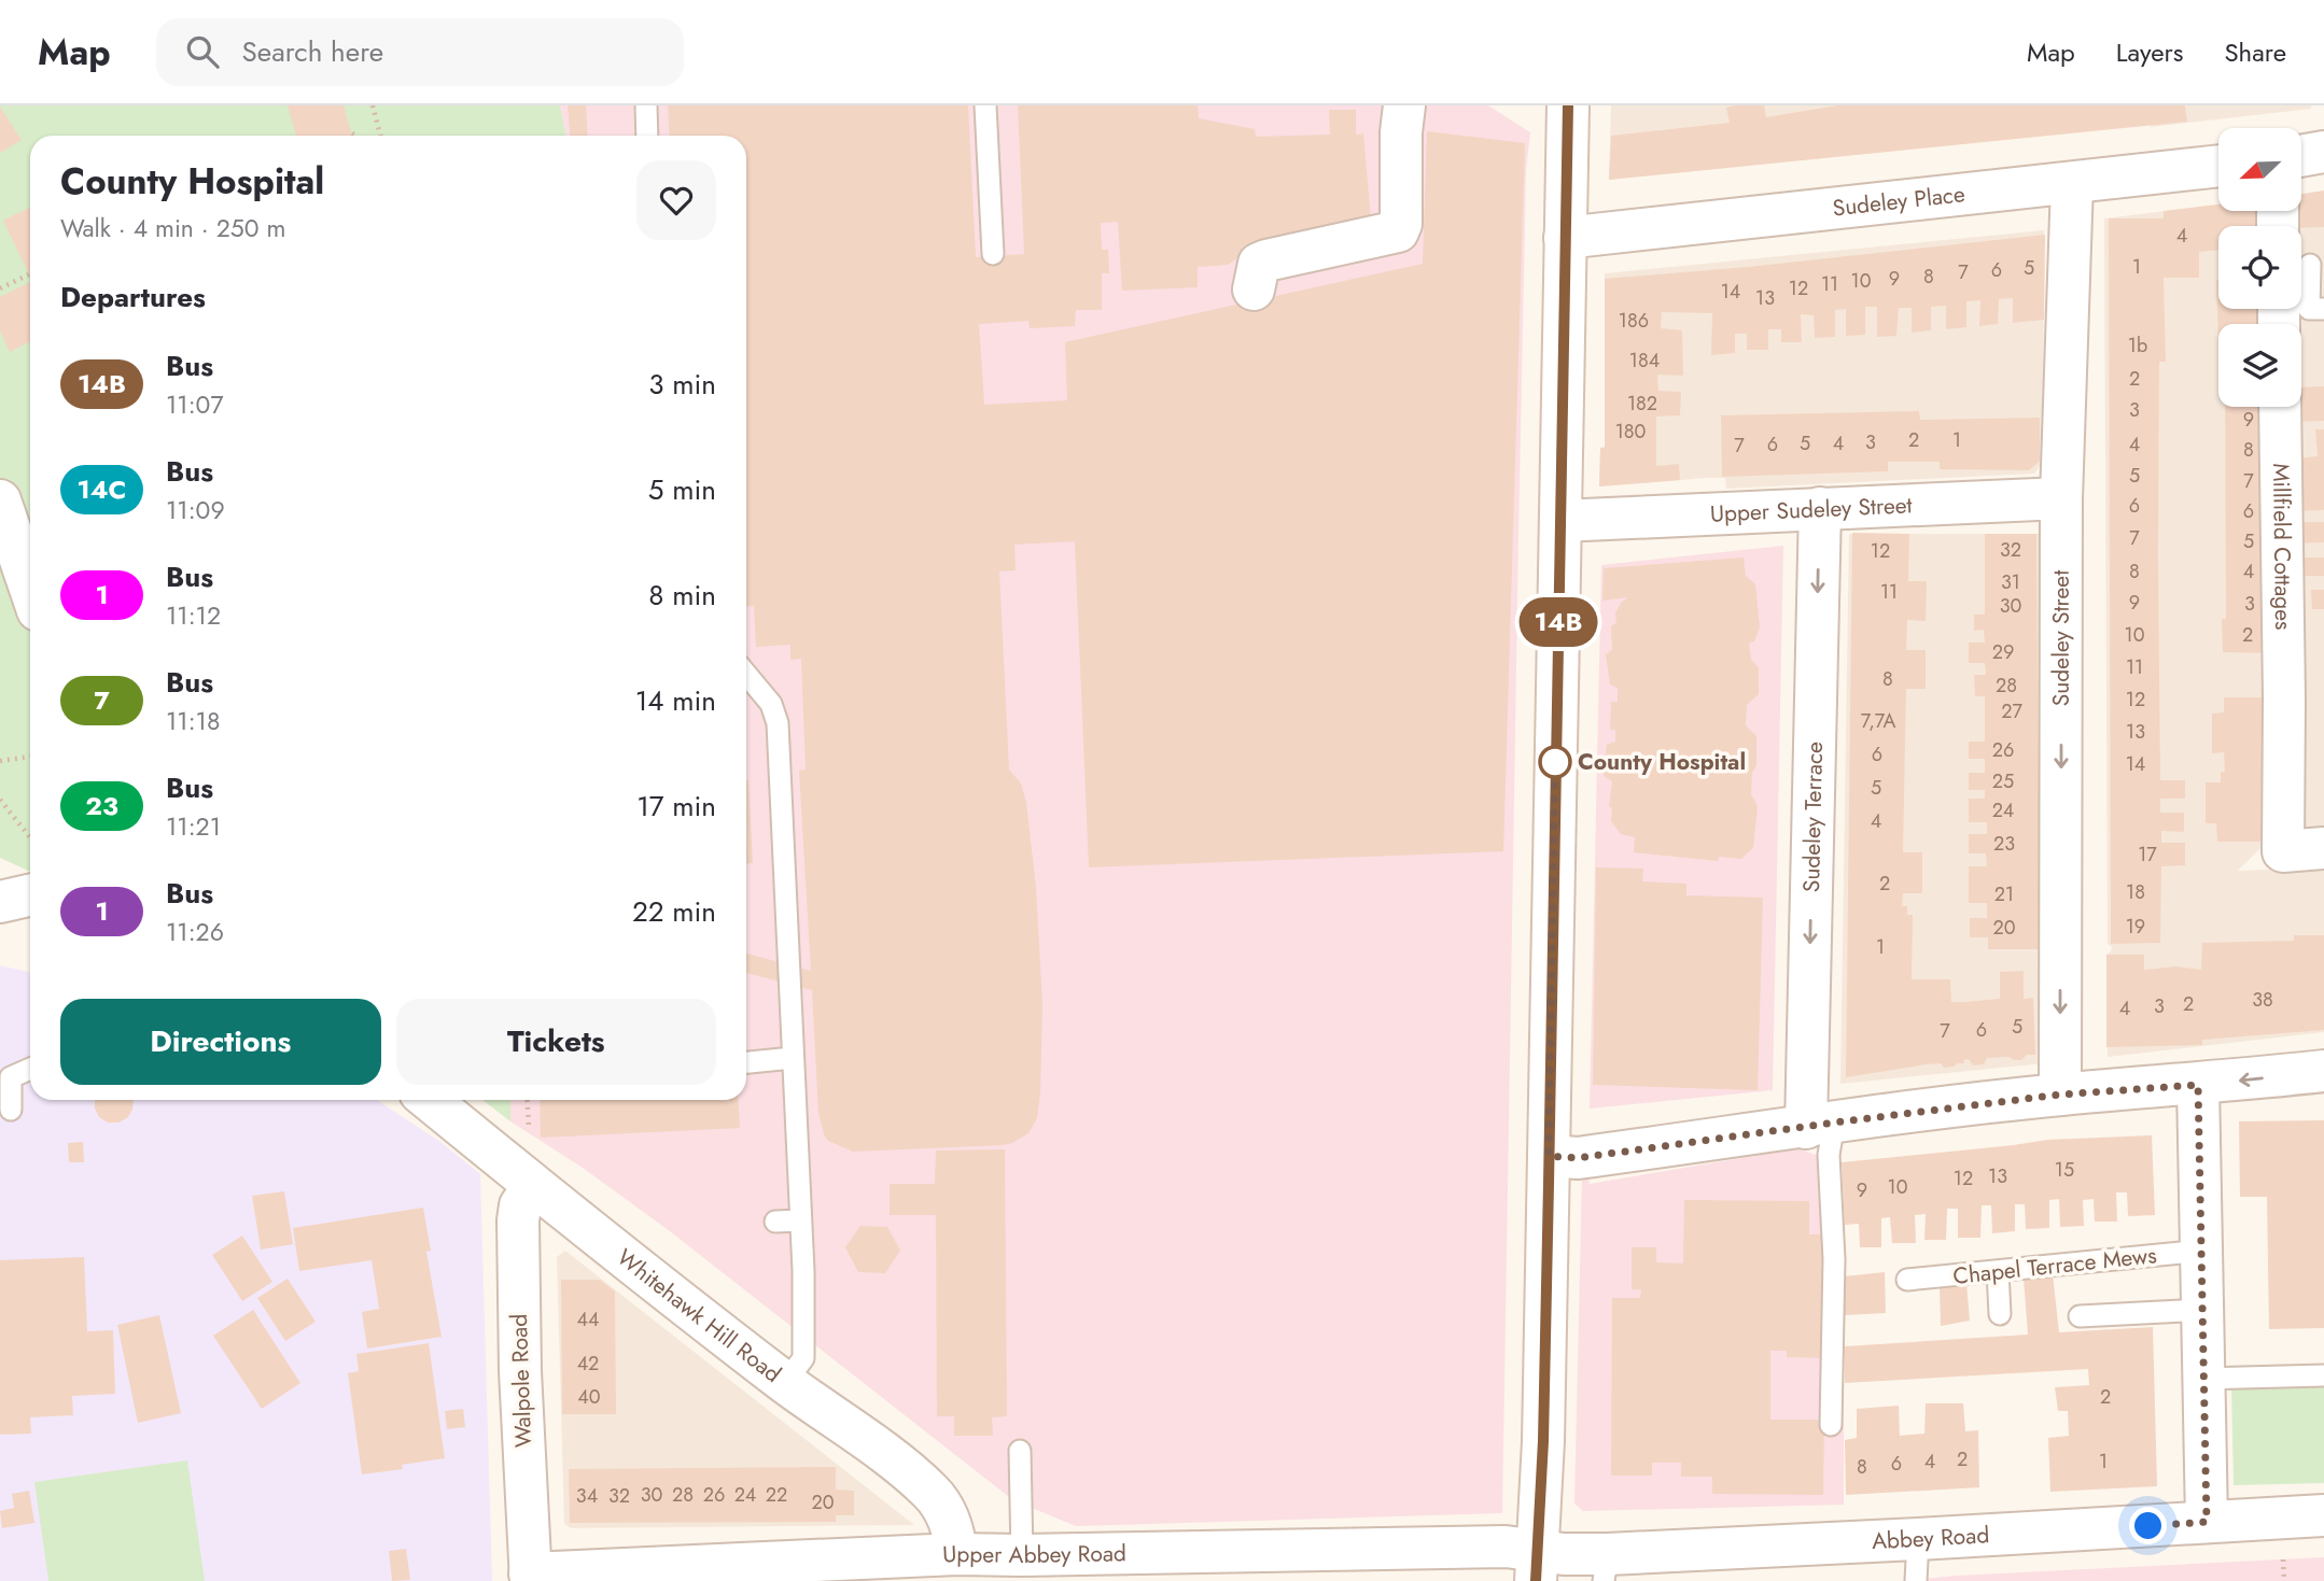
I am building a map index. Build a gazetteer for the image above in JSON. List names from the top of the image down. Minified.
{"streets":{"street":["Sudeley Place","Upper Sudeley Street","Millfield Cottages","Sudeley Street","Sudeley Terrace","Whitehawk Hill Road","Walpole Road","Abbey Road","Upper Abbey Road"],"lane":["Chapel Terrace Mews"]},"crossings":[["Sudeley Place","Sudeley Street"],["Upper Sudeley Street","Sudeley Street"],["Upper Sudeley Street","Sudeley Terrace"],["Whitehawk Hill Road","Walpole Road"],["Whitehawk Hill Road","Upper Abbey Road"],["Walpole Road","Upper Abbey Road"],["Abbey Road","Upper Abbey Road"]],"one_way":["Sudeley Street"],"places":["County Hospital"],"lines":["bus line 14B"],"house_numbers":["4","1","5","6","7","8","9","10","11","12","14","13","186","1b","184","2","182","3","9","180","2","1","3","5","4","6","4","7","8","5","7","6","6","7","5","32","12","8","4","31","11","9","3","30","10","2","29","11","8","28","12","27","7,7A","13","26","6","14","25","5","24","4","23","17","2","18","21","19","20","1","38","2","3","4","5","6","7","15","13","12","10","9","44","42","40","2","2","4","1","6","8","30","28","26","24","22","34","32","20"],"north":"bottom left","page":{"header":"Map","search":"Search here","nav":["Map","Layers","Share"],"on_map":"14B","heading":[["County Hospital","Walk · 4 min · 250 m"],"Departures"],"list":[{"mark":"14B","name":"Bus","note":"11:07","value":"3 min"},{"mark":"14C","name":"Bus","note":"11:09","value":"5 min"},{"mark":"1","name":"Bus","note":"11:12","value":"8 min"},{"mark":"7","name":"Bus","note":"11:18","value":"14 min"},{"mark":"23","name":"Bus","note":"11:21","value":"17 min"},{"mark":"1","name":"Bus","note":"11:26","value":"22 min"}],"buttons":["Directions","Tickets"]}}
